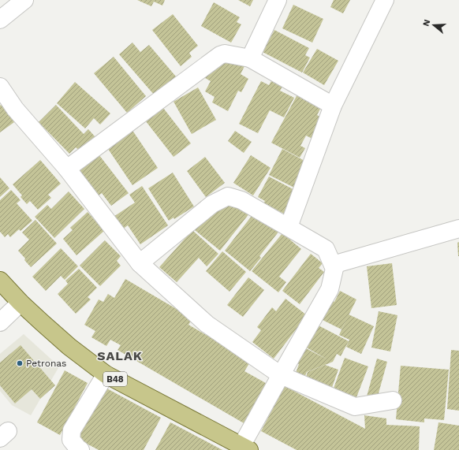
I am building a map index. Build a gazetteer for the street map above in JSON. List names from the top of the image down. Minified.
{"streets":{"main road":["B48"]},"districts":["SALAK"],"places":["Petronas"],"north":"left"}
